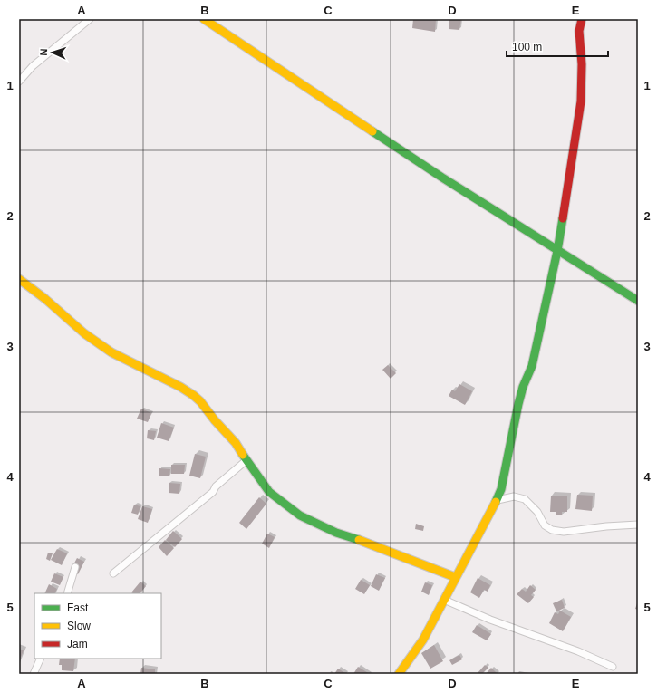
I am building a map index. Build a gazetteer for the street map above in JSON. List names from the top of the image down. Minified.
{"legend":["Fast","Slow","Jam"],"scale_bar":"100 m","north":"left","grid":{"columns":["A","B","C","D","E"],"rows":["1","2","3","4","5"]}}
